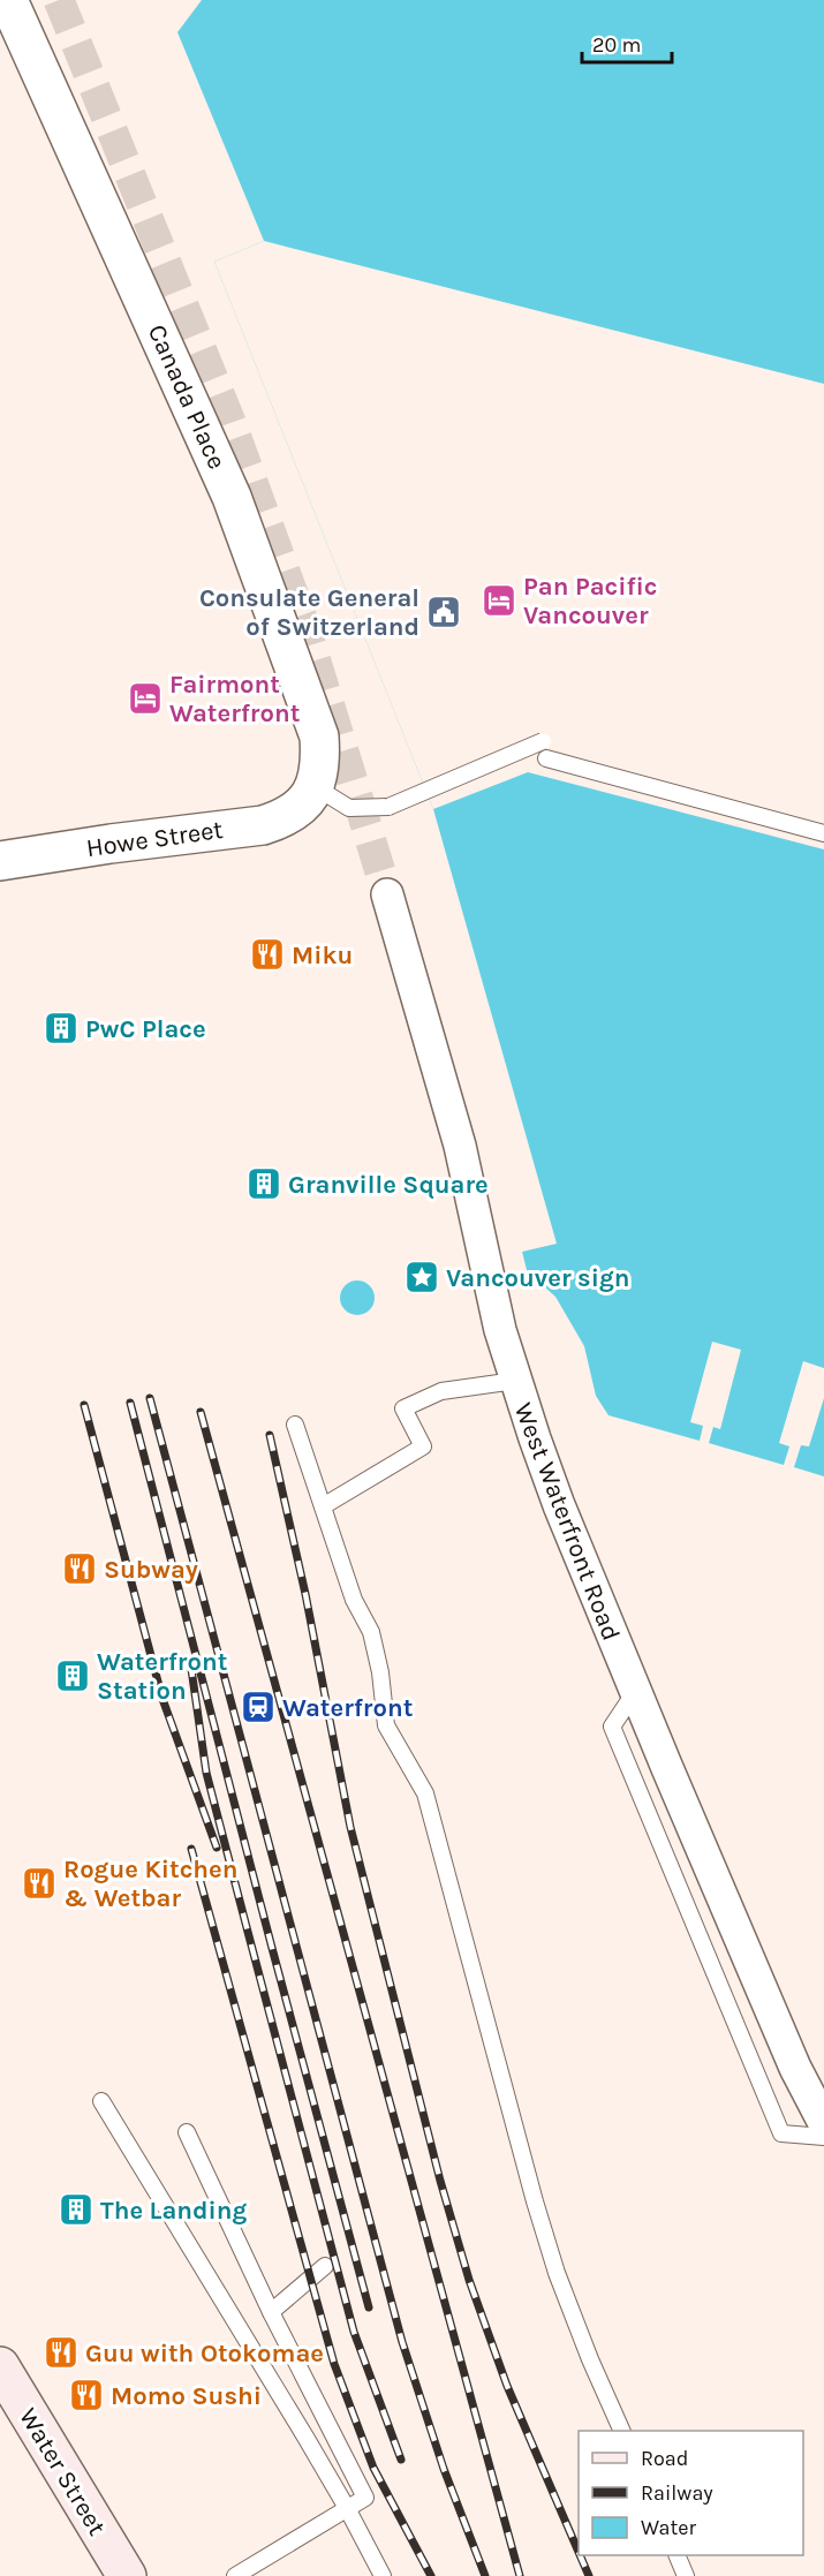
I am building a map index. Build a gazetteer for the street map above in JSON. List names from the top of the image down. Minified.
{"streets":{"main road":["Water Street"],"street":["Canada Place","Howe Street","West Waterfront Road"]},"crossings":[["Canada Place","Howe Street"]],"places":{"hotel":["Pan Pacific Vancouver","Fairmont Waterfront"],"public building":["Consulate General of Switzerland"],"restaurant":["Miku","Subway","Rogue Kitchen & Wetbar","Guu with Otokomae","Momo Sushi"],"building":["PwC Place","Granville Square","Waterfront Station","The Landing"],"place":["Vancouver sign"],"station":["Waterfront"]},"legend":["Road","Railway","Water"],"scale_bar":"20 m"}
